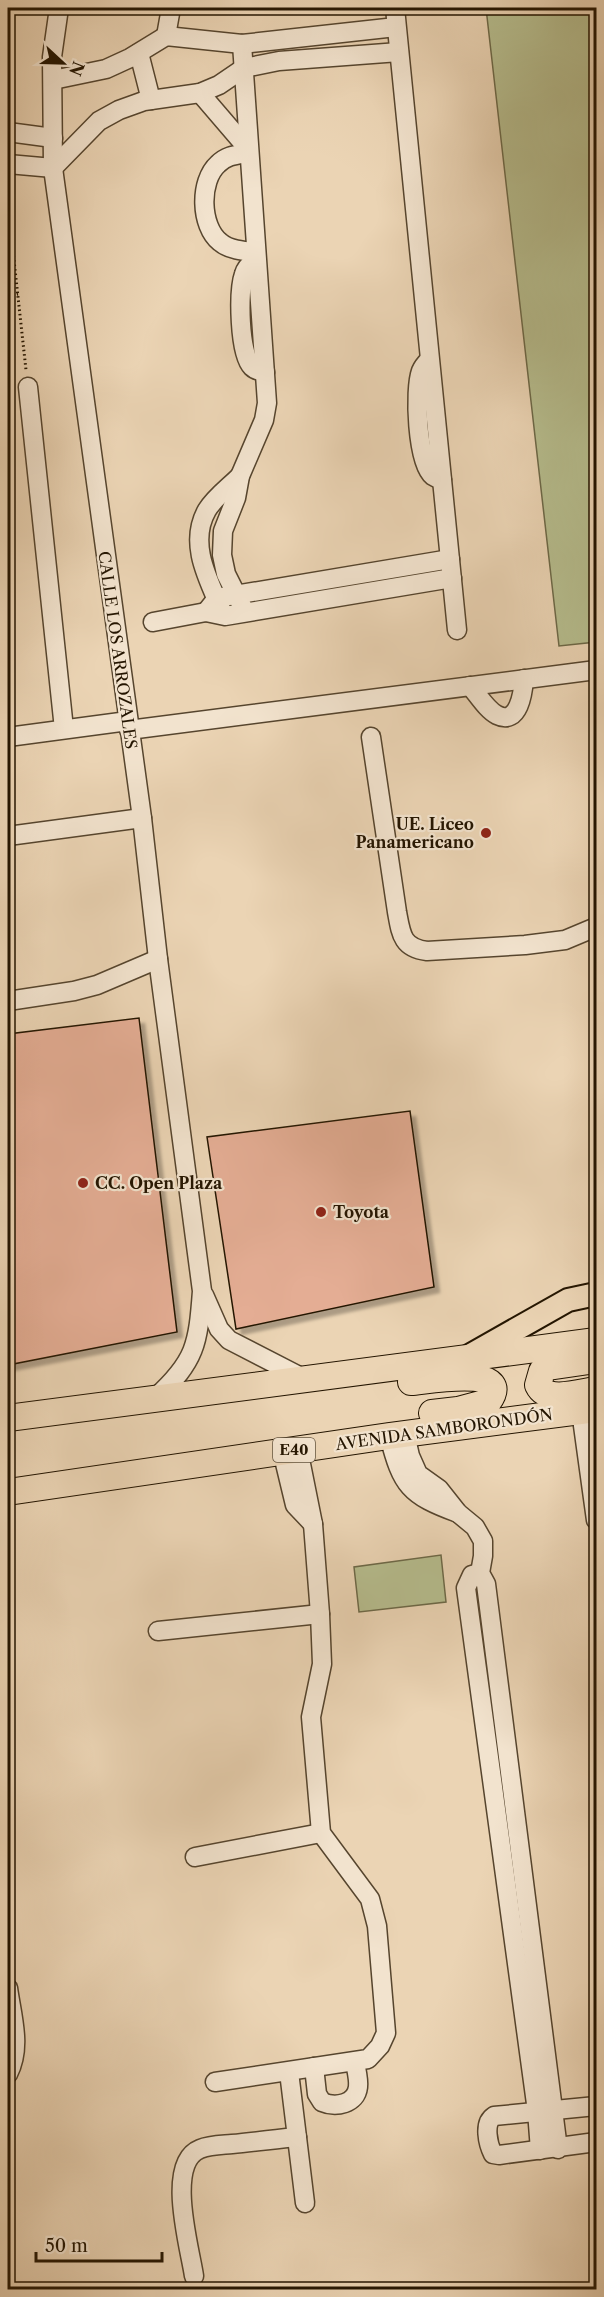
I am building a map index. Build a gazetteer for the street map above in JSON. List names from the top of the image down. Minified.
{"streets":{"highway":["AVENIDA SAMBORONDÓN","E40"],"street":["CALLE LOS ARROZALES"]},"places":["UE. Liceo Panamericano","CC. Open Plaza","Toyota"],"scale_bar":"50 m","north":"right"}
